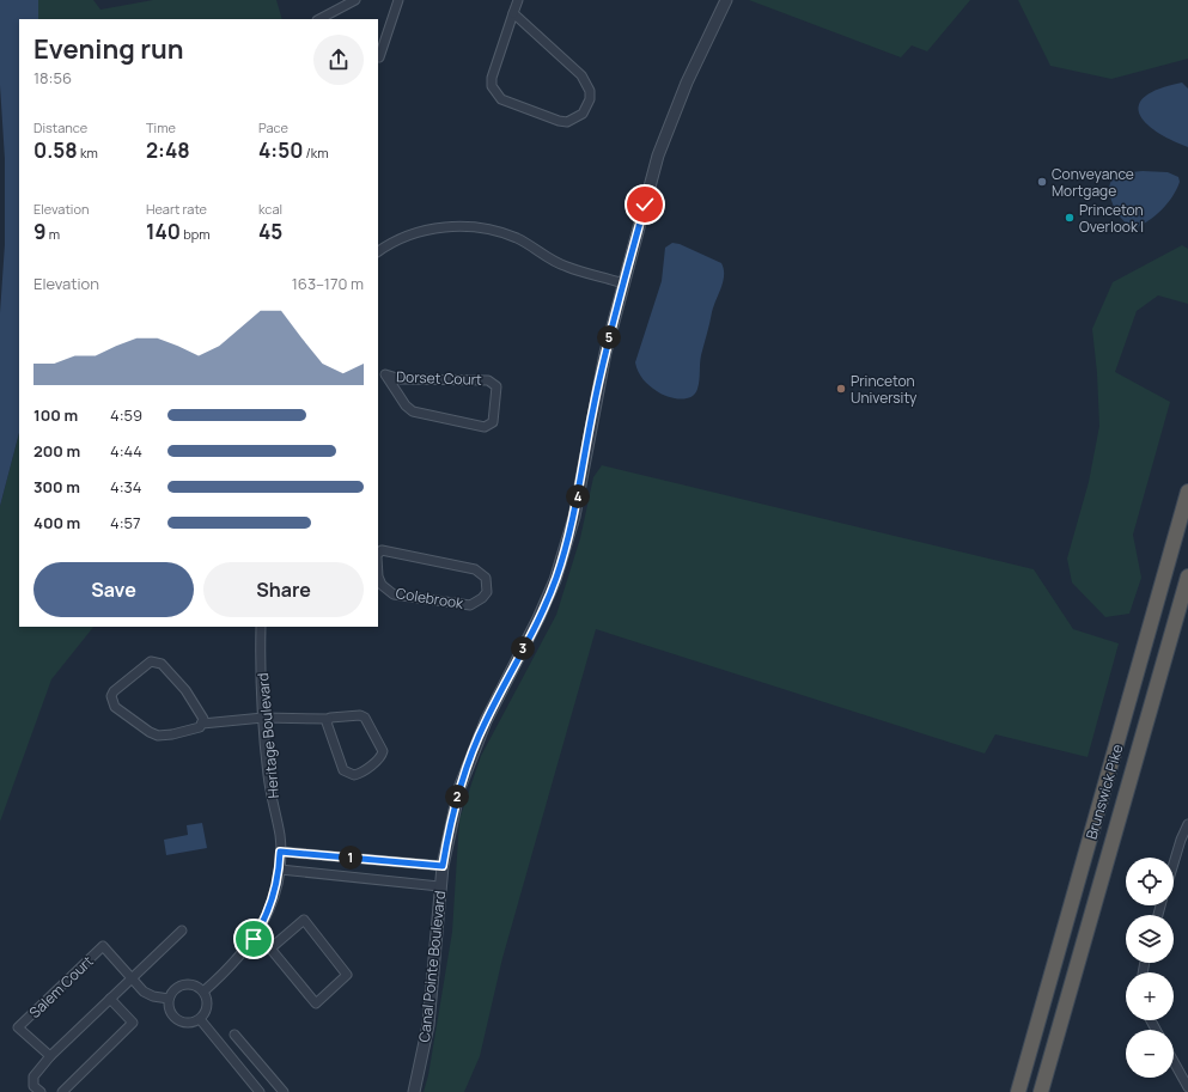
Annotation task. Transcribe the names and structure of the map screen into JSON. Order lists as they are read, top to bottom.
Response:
{
  "streets": {
    "highway": ["Brunswick Pike"],
    "street": [
      "Dorset Court",
      "Colebrook",
      "Heritage Boulevard",
      "Canal Pointe Boulevard",
      "Salem Court"
    ]
  },
  "crossings": [
    ["Heritage Boulevard", "Salem Court"]
  ],
  "places": ["Conveyance Mortgage", "Princeton Overlook I", "Princeton University"],
  "page": {
    "heading": ["Evening run", "18:56"],
    "stats": [
      ["Distance", "0.58 km"],
      ["Time", "2:48"],
      ["Pace", "4:50 /km"],
      ["Elevation", "9 m"],
      ["Heart rate", "140 bpm"],
      ["kcal", "45"]
    ],
    "chart": ["Elevation", "163–170 m"],
    "pins": [
      "5",
      "4",
      "3",
      "2",
      "1"
    ],
    "list": [
      {
        "name": "100 m",
        "note": "4:59"
      },
      {
        "name": "200 m",
        "note": "4:44"
      },
      {
        "name": "300 m",
        "note": "4:34"
      },
      {
        "name": "400 m",
        "note": "4:57"
      }
    ],
    "buttons": ["Save", "Share"],
    "map_buttons": ["+", "−"]
  }
}
